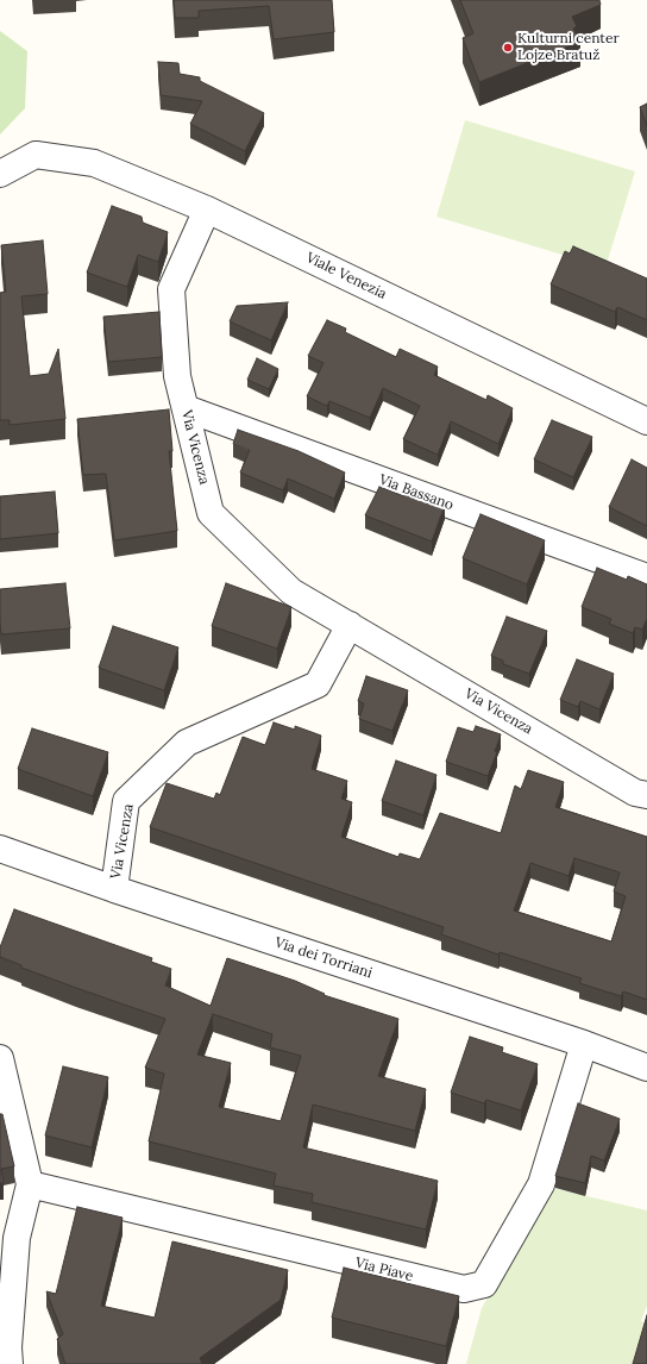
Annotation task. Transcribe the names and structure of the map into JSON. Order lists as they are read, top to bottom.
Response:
{
  "streets": {
    "street": [
      "Viale Venezia",
      "Via Vicenza",
      "Via Bassano",
      "Via dei Torriani",
      "Via Piave"
    ]
  },
  "crossings": [
    ["Viale Venezia", "Via Vicenza"],
    ["Via Vicenza", "Via Bassano"],
    ["Via Vicenza", "Via dei Torriani"],
    ["Via dei Torriani", "Via Piave"]
  ],
  "places": ["Kulturni center Lojze Bratuž"]
}
